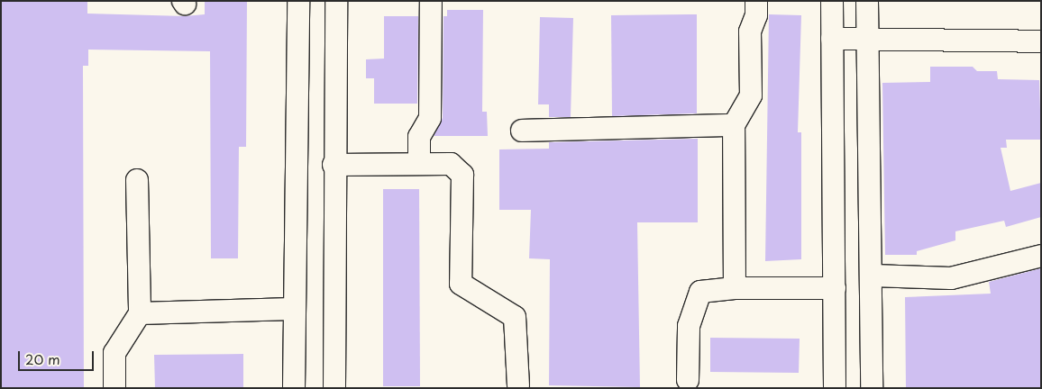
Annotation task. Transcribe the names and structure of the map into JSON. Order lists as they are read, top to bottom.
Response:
{
  "scale_bar": "20 m"
}
